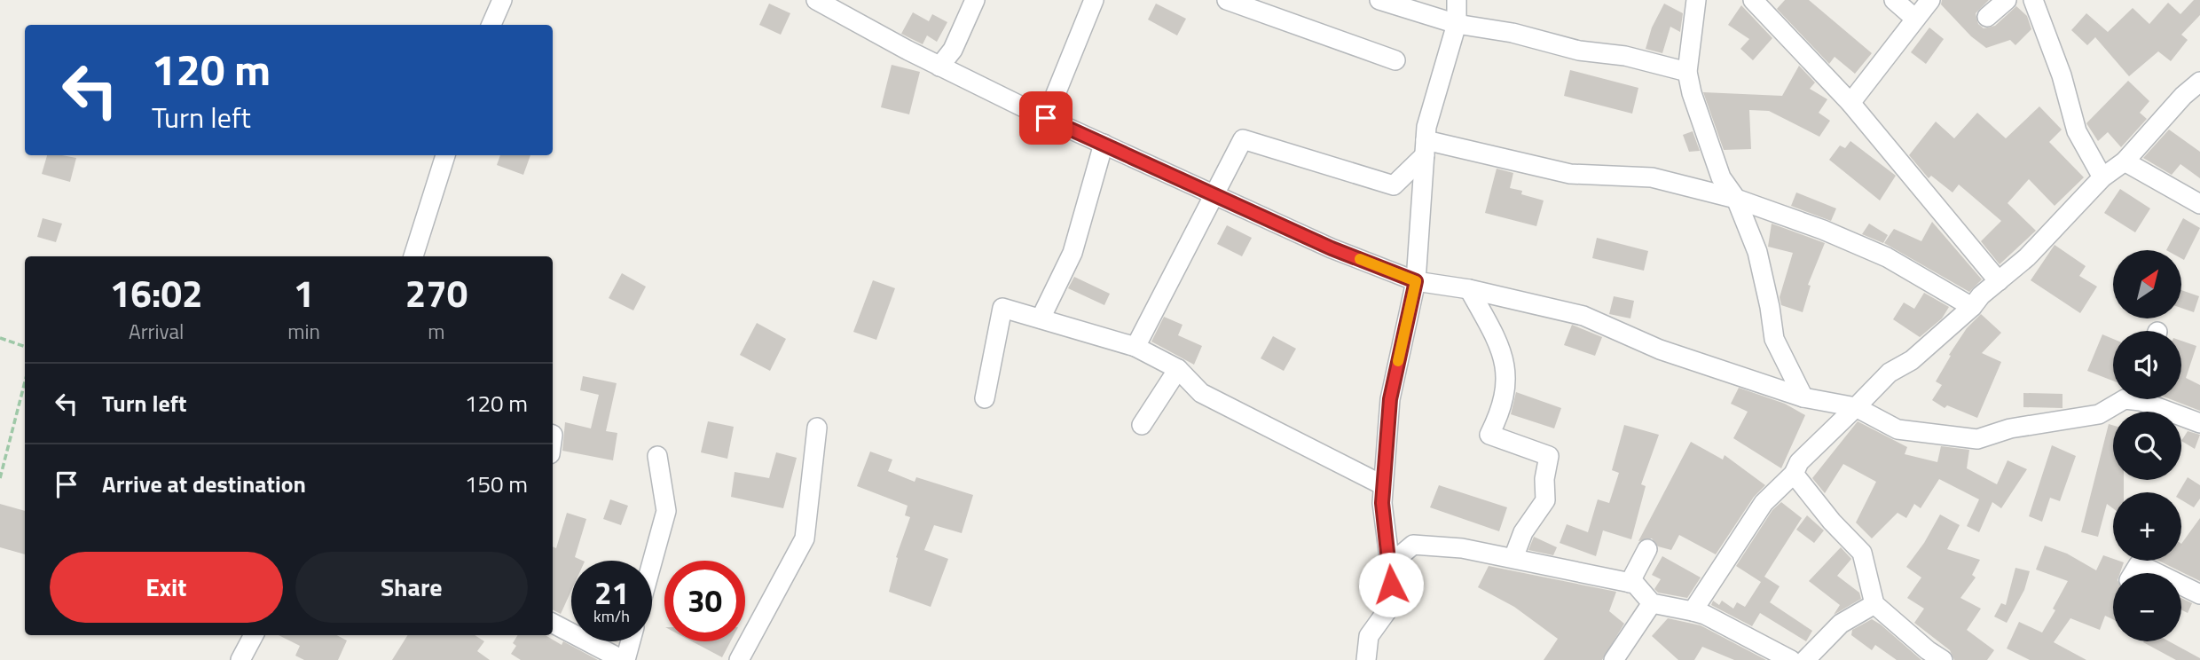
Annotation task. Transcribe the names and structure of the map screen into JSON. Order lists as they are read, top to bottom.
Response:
{
  "north": "top right",
  "page": {
    "turn": ["120 m", "Turn left"],
    "map_buttons": ["+", "−"],
    "eta": [
      "16:02",
      "Arrival",
      "1",
      "min",
      "270",
      "m"
    ],
    "list": [
      {
        "name": "Turn left",
        "value": "120 m"
      },
      {
        "name": "Arrive at destination",
        "value": "150 m"
      }
    ],
    "buttons": ["Exit", "Share"],
    "speed": "21 km/h",
    "limit": "30"
  }
}
